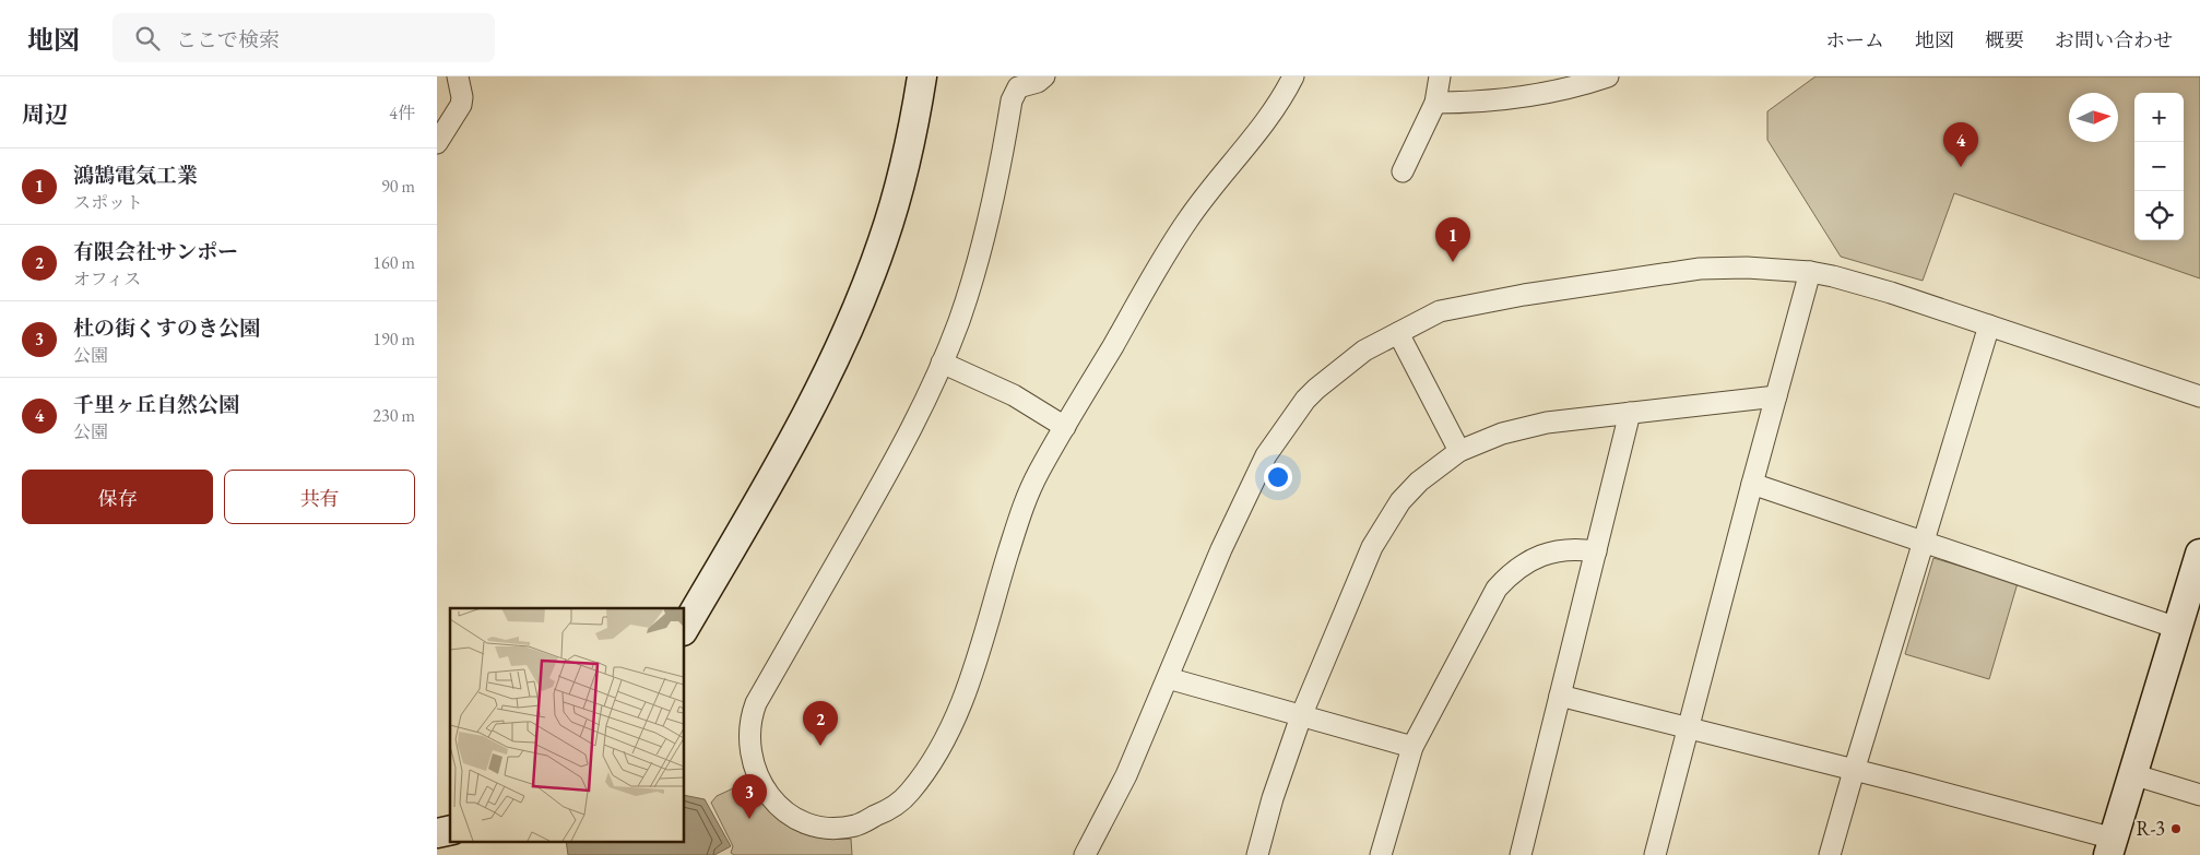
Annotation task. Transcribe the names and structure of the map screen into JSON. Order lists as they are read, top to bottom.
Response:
{
  "places": ["R-3"],
  "north": "right",
  "page": {
    "header": "地図",
    "search": "ここで検索",
    "nav": [
      "ホーム",
      "地図",
      "概要",
      "お問い合わせ"
    ],
    "heading": ["周辺", "4件"],
    "map_buttons": ["+", "−"],
    "pins": [
      "4",
      "1",
      "2",
      "3"
    ],
    "list": [
      {
        "mark": "1",
        "name": "鴻鵠電気工業",
        "note": "スポット",
        "value": "90 m"
      },
      {
        "mark": "2",
        "name": "有限会社サンポー",
        "note": "オフィス",
        "value": "160 m"
      },
      {
        "mark": "3",
        "name": "杜の街くすのき公園",
        "note": "公園",
        "value": "190 m"
      },
      {
        "mark": "4",
        "name": "千里ヶ丘自然公園",
        "note": "公園",
        "value": "230 m"
      }
    ],
    "buttons": ["保存", "共有"]
  }
}
